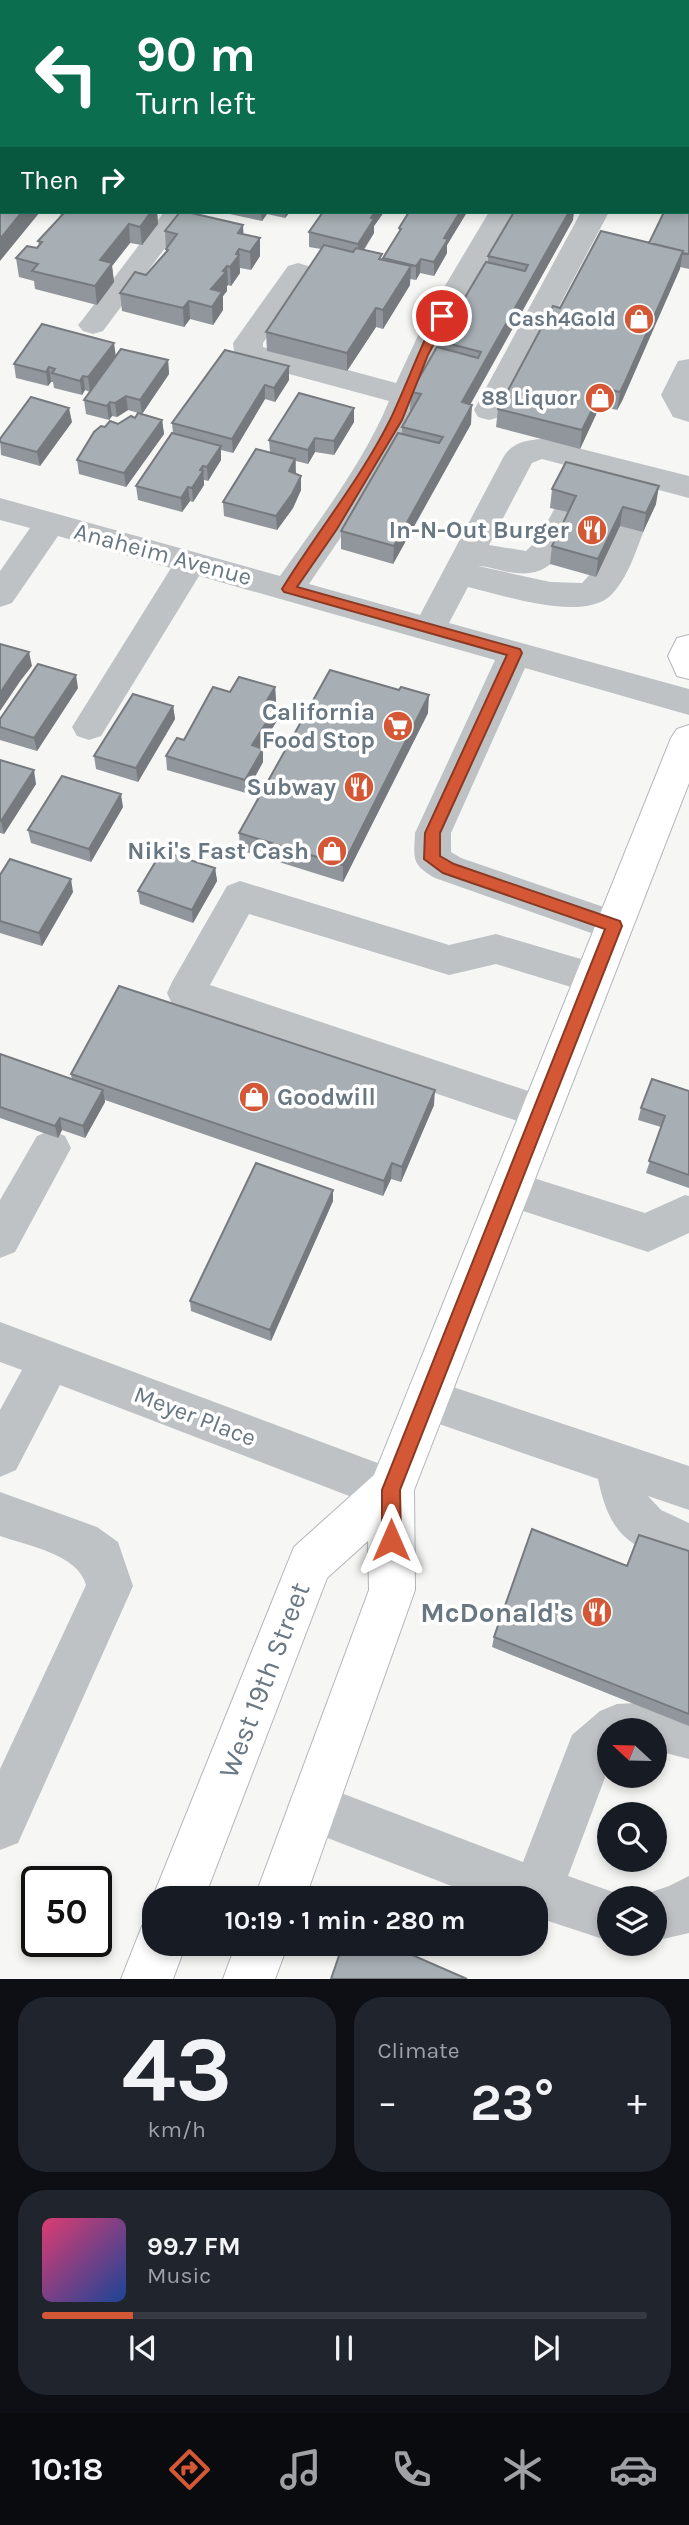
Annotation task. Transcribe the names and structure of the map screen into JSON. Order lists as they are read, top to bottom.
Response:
{
  "streets": {
    "main road": ["West 19th Street"],
    "street": ["Anaheim Avenue", "Meyer Place"]
  },
  "crossings": [
    ["Meyer Place", "West 19th Street"]
  ],
  "places": {
    "shop": [
      "Cash4Gold",
      "88 Liquor",
      "Niki's Fast Cash",
      "Goodwill"
    ],
    "restaurant": ["In-N-Out Burger", "Subway", "McDonald's"],
    "supermarket": ["California Food Stop"]
  },
  "north": "left",
  "page": {
    "turn": ["90 m", "Turn left"],
    "then": "Then",
    "limit": "50",
    "trip": "10:19 · 1 min · 280 m",
    "tile": [
      ["43", "km/h"],
      "Climate"
    ],
    "heat": ["−", "23°", "+"],
    "song": ["99.7 FM", "Music"],
    "tabs": "10:18"
  }
}
